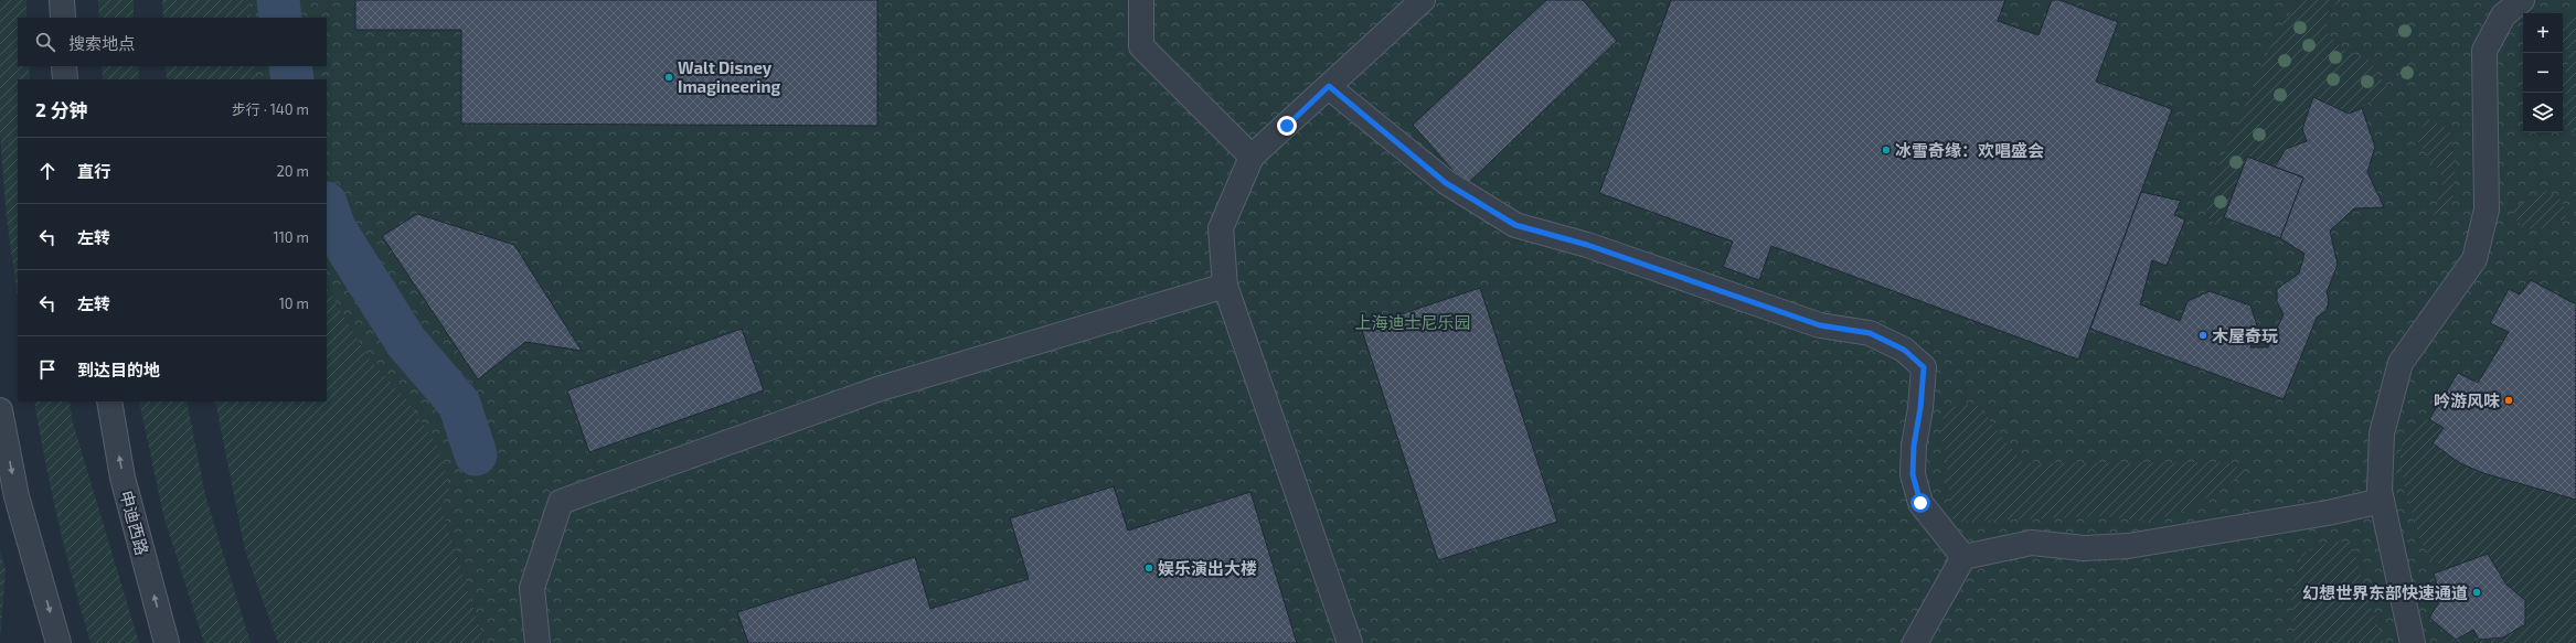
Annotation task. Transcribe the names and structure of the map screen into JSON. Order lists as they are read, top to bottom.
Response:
{
  "streets": {
    "street": ["申迪西路"]
  },
  "parks": ["上海迪士尼乐园"],
  "places": [
    "Walt Disney Imagineering",
    "冰雪奇缘：欢唱盛会",
    "木屋奇玩",
    "吟游风味",
    "娱乐演出大楼",
    "幻想世界东部快速通道"
  ],
  "page": {
    "map_buttons": ["+", "−"],
    "search": "搜索地点",
    "heading": ["2 分钟", "步行 · 140 m"],
    "list": [
      ["直行", "20 m"],
      ["左转", "110 m"],
      ["左转", "10 m"],
      "到达目的地"
    ]
  }
}
